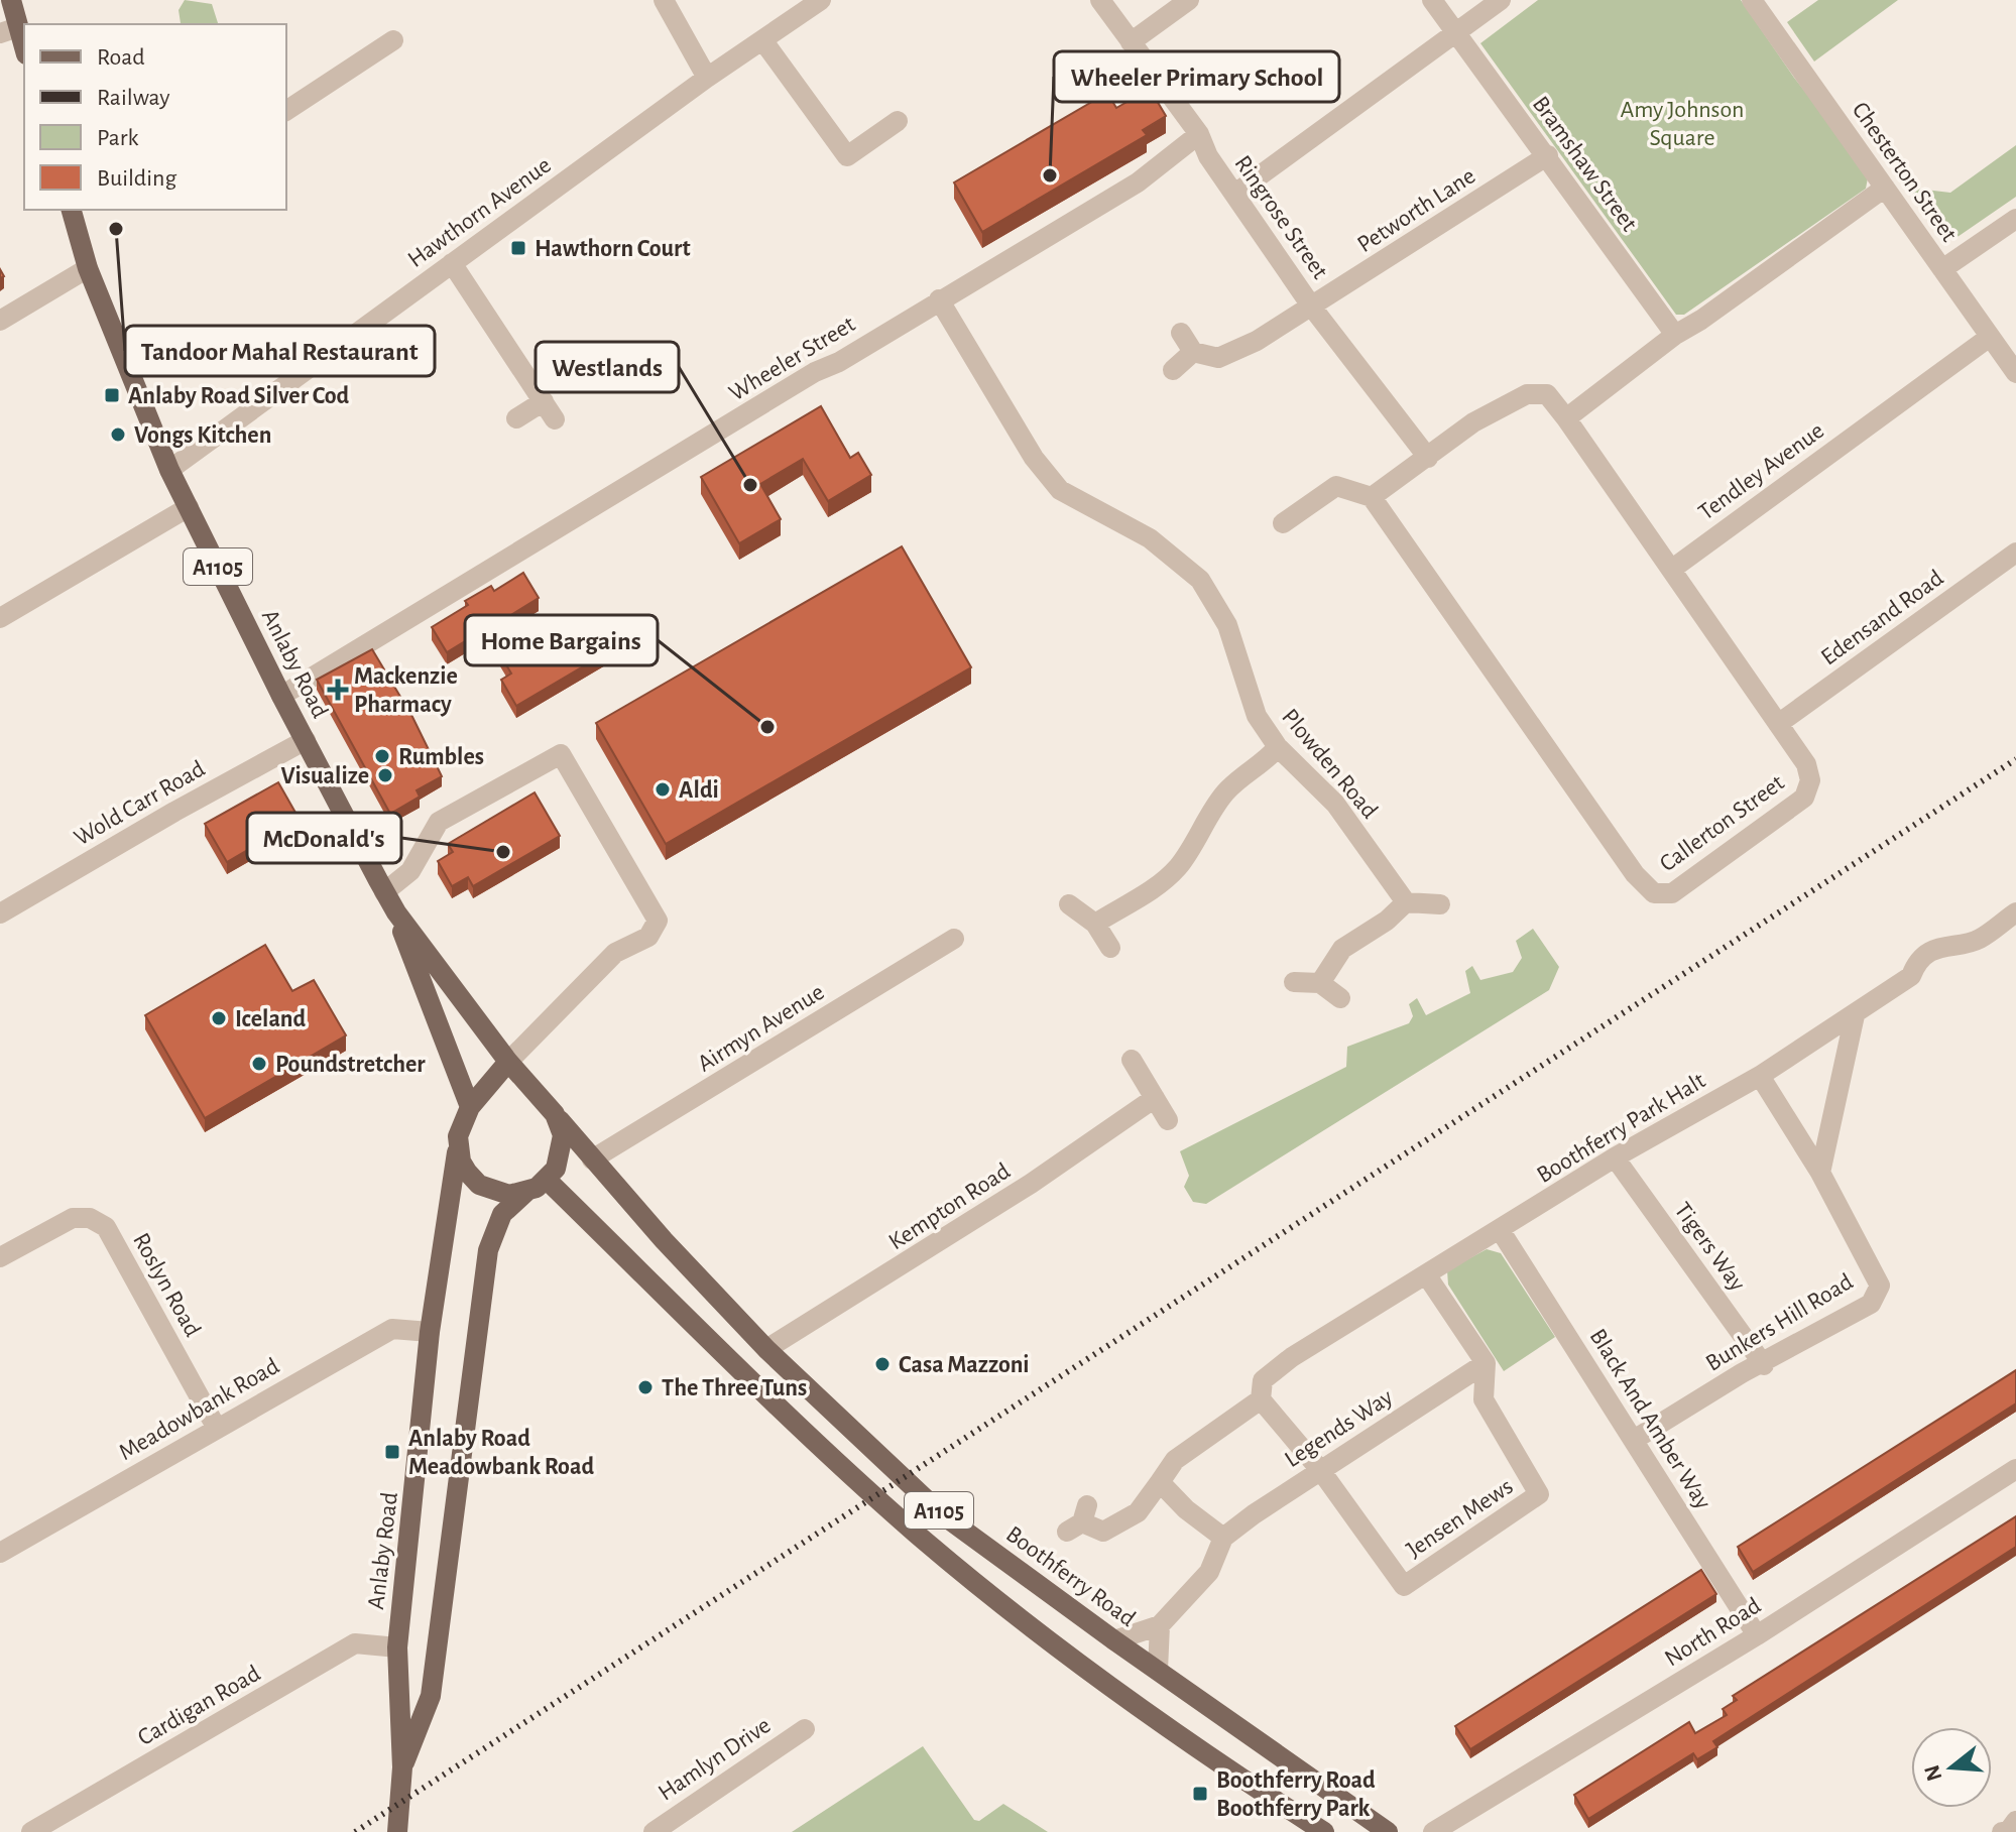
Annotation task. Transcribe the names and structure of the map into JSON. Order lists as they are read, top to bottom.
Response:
{
  "streets": {
    "main road": ["A1105", "Anlaby Road", "Boothferry Road"],
    "street": [
      "Bramshaw Street",
      "Chesterton Street",
      "Petworth Lane",
      "Hawthorn Avenue",
      "Ringrose Street",
      "Wheeler Street",
      "Tendley Avenue",
      "Edensand Road",
      "Plowden Road",
      "Wold Carr Road",
      "Callerton Street",
      "Airmyn Avenue",
      "Boothferry Park Halt",
      "Kempton Road",
      "Tigers Way",
      "Roslyn Road",
      "Bunkers Hill Road",
      "Meadowbank Road",
      "Black And Amber Way",
      "Legends Way",
      "Jensen Mews",
      "North Road",
      "Cardigan Road",
      "Hamlyn Drive"
    ]
  },
  "crossings": [
    ["Bramshaw Street", "Petworth Lane"],
    ["Chesterton Street", "Tendley Avenue"],
    ["Petworth Lane", "Ringrose Street"],
    ["Hawthorn Avenue", "Anlaby Road"],
    ["Ringrose Street", "Wheeler Street"],
    ["Ringrose Street", "Callerton Street"],
    ["Wheeler Street", "Anlaby Road"],
    ["Wheeler Street", "Plowden Road"],
    ["Tendley Avenue", "Callerton Street"],
    ["A1105", "Anlaby Road"],
    ["A1105", "Boothferry Road"],
    ["Edensand Road", "Callerton Street"],
    ["Anlaby Road", "Wold Carr Road"],
    ["Anlaby Road", "Meadowbank Road"],
    ["Anlaby Road", "Boothferry Road"],
    ["Anlaby Road", "Cardigan Road"],
    ["Airmyn Avenue", "Boothferry Road"],
    ["Boothferry Park Halt", "Tigers Way"],
    ["Boothferry Park Halt", "Bunkers Hill Road"],
    ["Boothferry Park Halt", "Black And Amber Way"],
    ["Kempton Road", "Boothferry Road"],
    ["Tigers Way", "Bunkers Hill Road"],
    ["Roslyn Road", "Meadowbank Road"],
    ["Bunkers Hill Road", "Black And Amber Way"],
    ["Black And Amber Way", "North Road"],
    ["Legends Way", "Jensen Mews"]
  ],
  "parks": ["Amy Johnson Square"],
  "places": {
    "other": [
      "Wheeler Primary School",
      "Tandoor Mahal Restaurant",
      "Vongs Kitchen",
      "Westlands",
      "Home Bargains",
      "Rumbles",
      "Visualize",
      "Aldi",
      "McDonald's",
      "Iceland",
      "Poundstretcher",
      "Casa Mazzoni",
      "The Three Tuns"
    ],
    "transit": [
      "Hawthorn Court",
      "Anlaby Road Silver Cod",
      "Anlaby Road Meadowbank Road",
      "Boothferry Road Boothferry Park"
    ],
    "health": ["Mackenzie Pharmacy"]
  },
  "legend": [
    "Road",
    "Railway",
    "Park",
    "Building"
  ],
  "north": "left"
}
